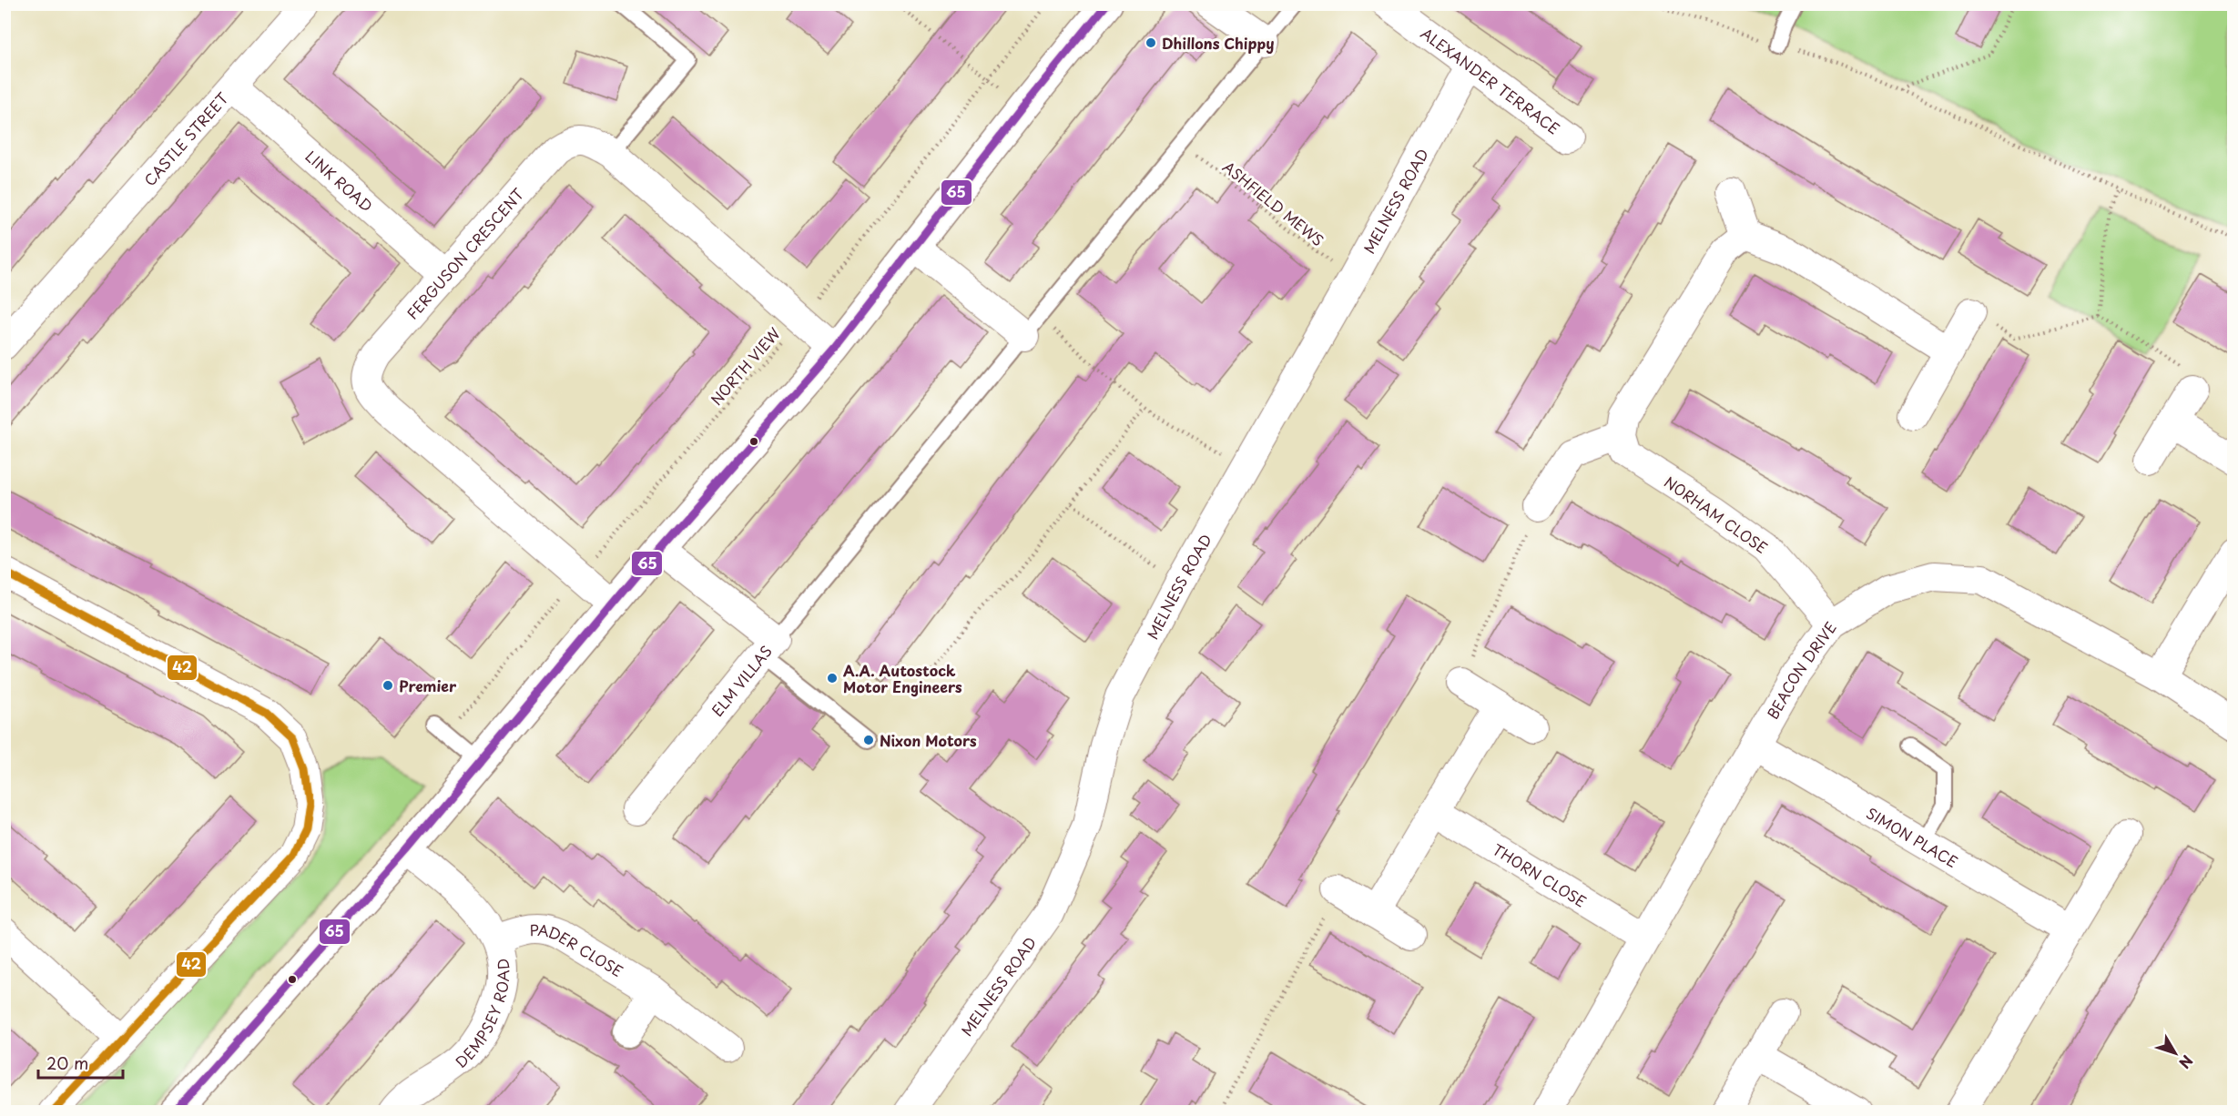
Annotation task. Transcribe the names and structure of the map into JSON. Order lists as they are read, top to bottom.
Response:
{
  "streets": {
    "street": [
      "ALEXANDER TERRACE",
      "CASTLE STREET",
      "LINK ROAD",
      "MELNESS ROAD",
      "FERGUSON CRESCENT",
      "NORHAM CLOSE",
      "BEACON DRIVE",
      "ELM VILLAS",
      "SIMON PLACE",
      "THORN CLOSE",
      "PADER CLOSE",
      "DEMPSEY ROAD"
    ],
    "path": ["ASHFIELD MEWS", "NORTH VIEW"]
  },
  "crossings": [
    ["ALEXANDER TERRACE", "MELNESS ROAD"],
    ["CASTLE STREET", "LINK ROAD"],
    ["LINK ROAD", "FERGUSON CRESCENT"],
    ["MELNESS ROAD", "ASHFIELD MEWS"],
    ["FERGUSON CRESCENT", "NORTH VIEW"],
    ["NORHAM CLOSE", "BEACON DRIVE"],
    ["BEACON DRIVE", "SIMON PLACE"],
    ["BEACON DRIVE", "THORN CLOSE"],
    ["PADER CLOSE", "DEMPSEY ROAD"]
  ],
  "places": [
    "Dhillons Chippy",
    "A.A. Autostock Motor Engineers",
    "Premier",
    "Nixon Motors"
  ],
  "lines": ["transit line 65", "transit line 42"],
  "scale_bar": "20 m",
  "north": "bottom right"
}
